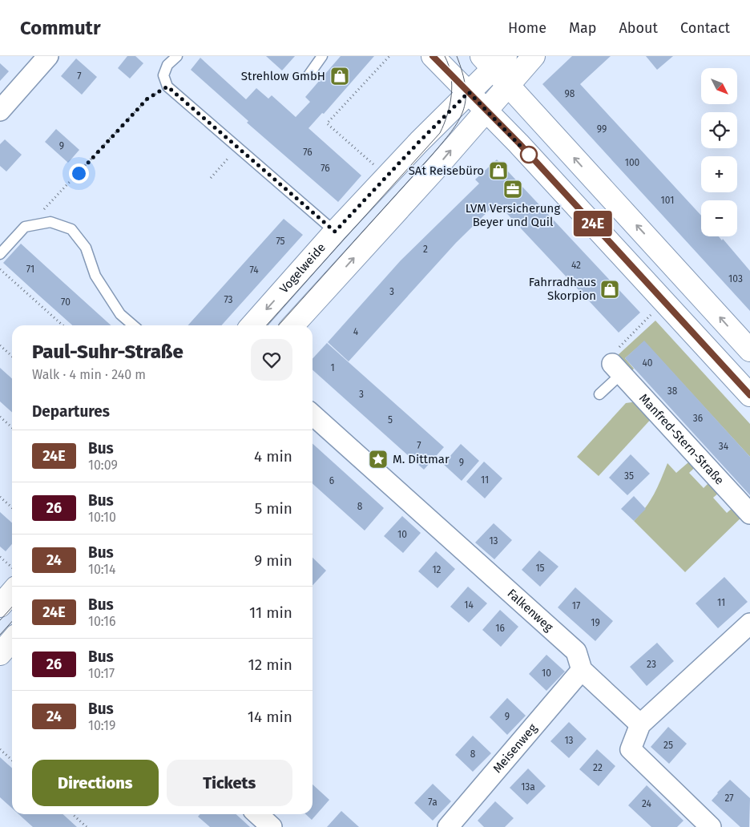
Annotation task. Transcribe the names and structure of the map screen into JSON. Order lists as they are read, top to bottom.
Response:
{
  "streets": {
    "street": [
      "Vogelweide",
      "Manfred-Stern-Straße",
      "Falkenweg",
      "Meisenweg"
    ]
  },
  "crossings": [
    ["Falkenweg", "Meisenweg"]
  ],
  "places": {
    "shop": ["Strehlow GmbH", "SAt Reisebüro", "Fahrradhaus Skorpion"],
    "office": ["LVM Versicherung Beyer und Quil"],
    "place": ["M. Dittmar"]
  },
  "lines": ["bus line 24E"],
  "house_numbers": [
    "7",
    "98",
    "99",
    "9",
    "76",
    "100",
    "76",
    "101",
    "75",
    "2",
    "42",
    "71",
    "74",
    "103",
    "3",
    "73",
    "70",
    "4",
    "40",
    "1",
    "38",
    "3",
    "36",
    "5",
    "7",
    "34",
    "9",
    "35",
    "11",
    "6",
    "8",
    "10",
    "13",
    "15",
    "12",
    "11",
    "14",
    "17",
    "19",
    "16",
    "23",
    "10",
    "9",
    "13",
    "25",
    "8",
    "22",
    "13a",
    "27",
    "7a",
    "24"
  ],
  "north": "bottom right",
  "page": {
    "header": "Commutr",
    "nav": [
      "Home",
      "Map",
      "About",
      "Contact"
    ],
    "on_map": "24E",
    "map_buttons": ["+", "−"],
    "heading": [
      ["Paul-Suhr-Straße", "Walk · 4 min · 240 m"],
      "Departures"
    ],
    "list": [
      {
        "mark": "24E",
        "name": "Bus",
        "note": "10:09",
        "value": "4 min"
      },
      {
        "mark": "26",
        "name": "Bus",
        "note": "10:10",
        "value": "5 min"
      },
      {
        "mark": "24",
        "name": "Bus",
        "note": "10:14",
        "value": "9 min"
      },
      {
        "mark": "24E",
        "name": "Bus",
        "note": "10:16",
        "value": "11 min"
      },
      {
        "mark": "26",
        "name": "Bus",
        "note": "10:17",
        "value": "12 min"
      },
      {
        "mark": "24",
        "name": "Bus",
        "note": "10:19",
        "value": "14 min"
      }
    ],
    "buttons": ["Directions", "Tickets"]
  }
}
